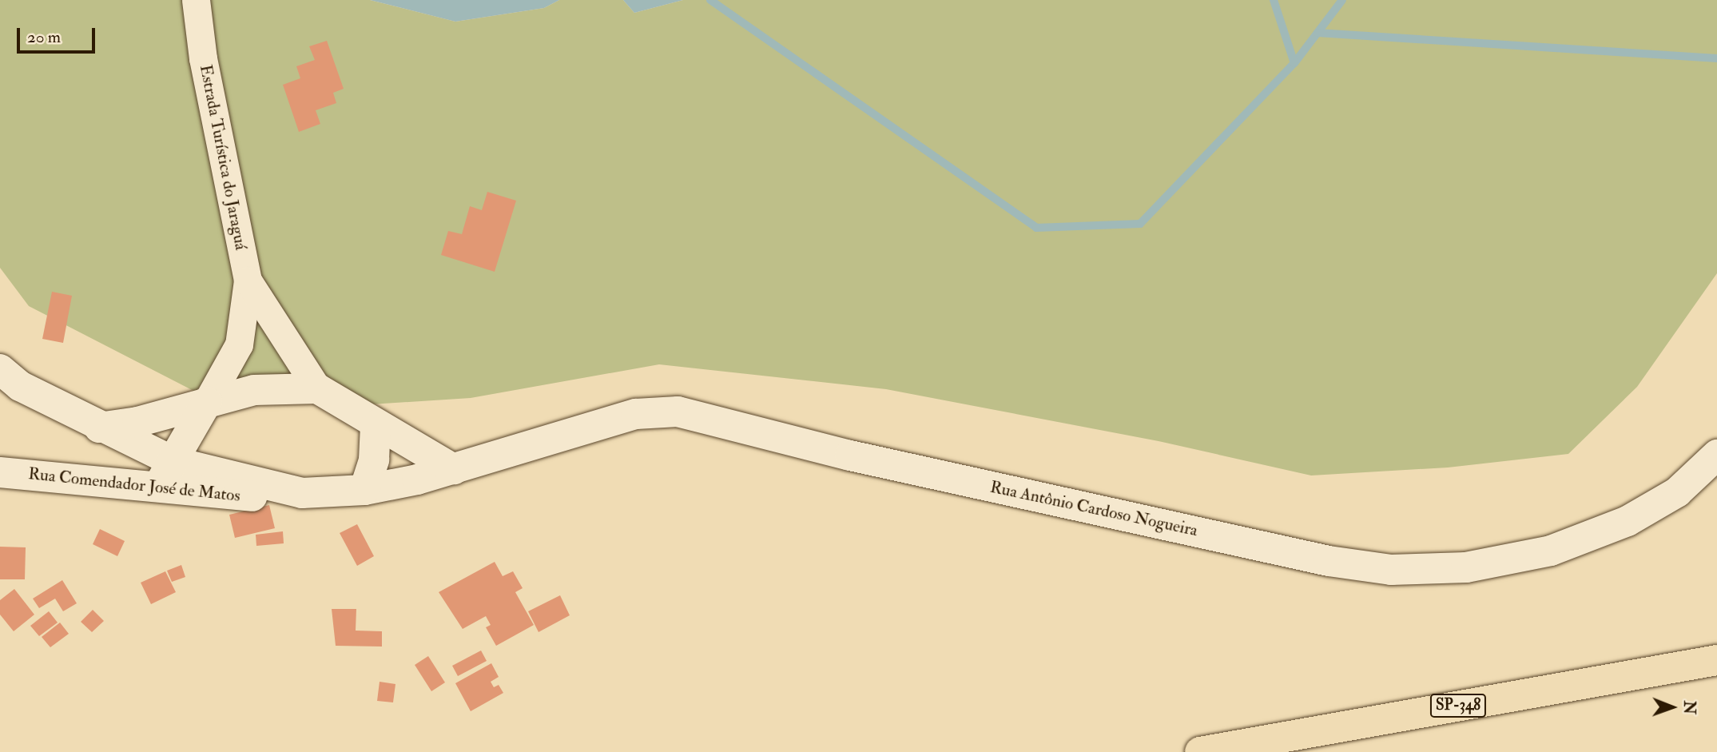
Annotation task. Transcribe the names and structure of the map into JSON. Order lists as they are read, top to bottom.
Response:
{
  "streets": {
    "highway": ["SP-348"],
    "main road": ["Estrada Turística do Jaraguá", "Rua Comendador José de Matos", "Rua Antônio Cardoso Nogueira"]
  },
  "scale_bar": "20 m",
  "north": "right"
}
